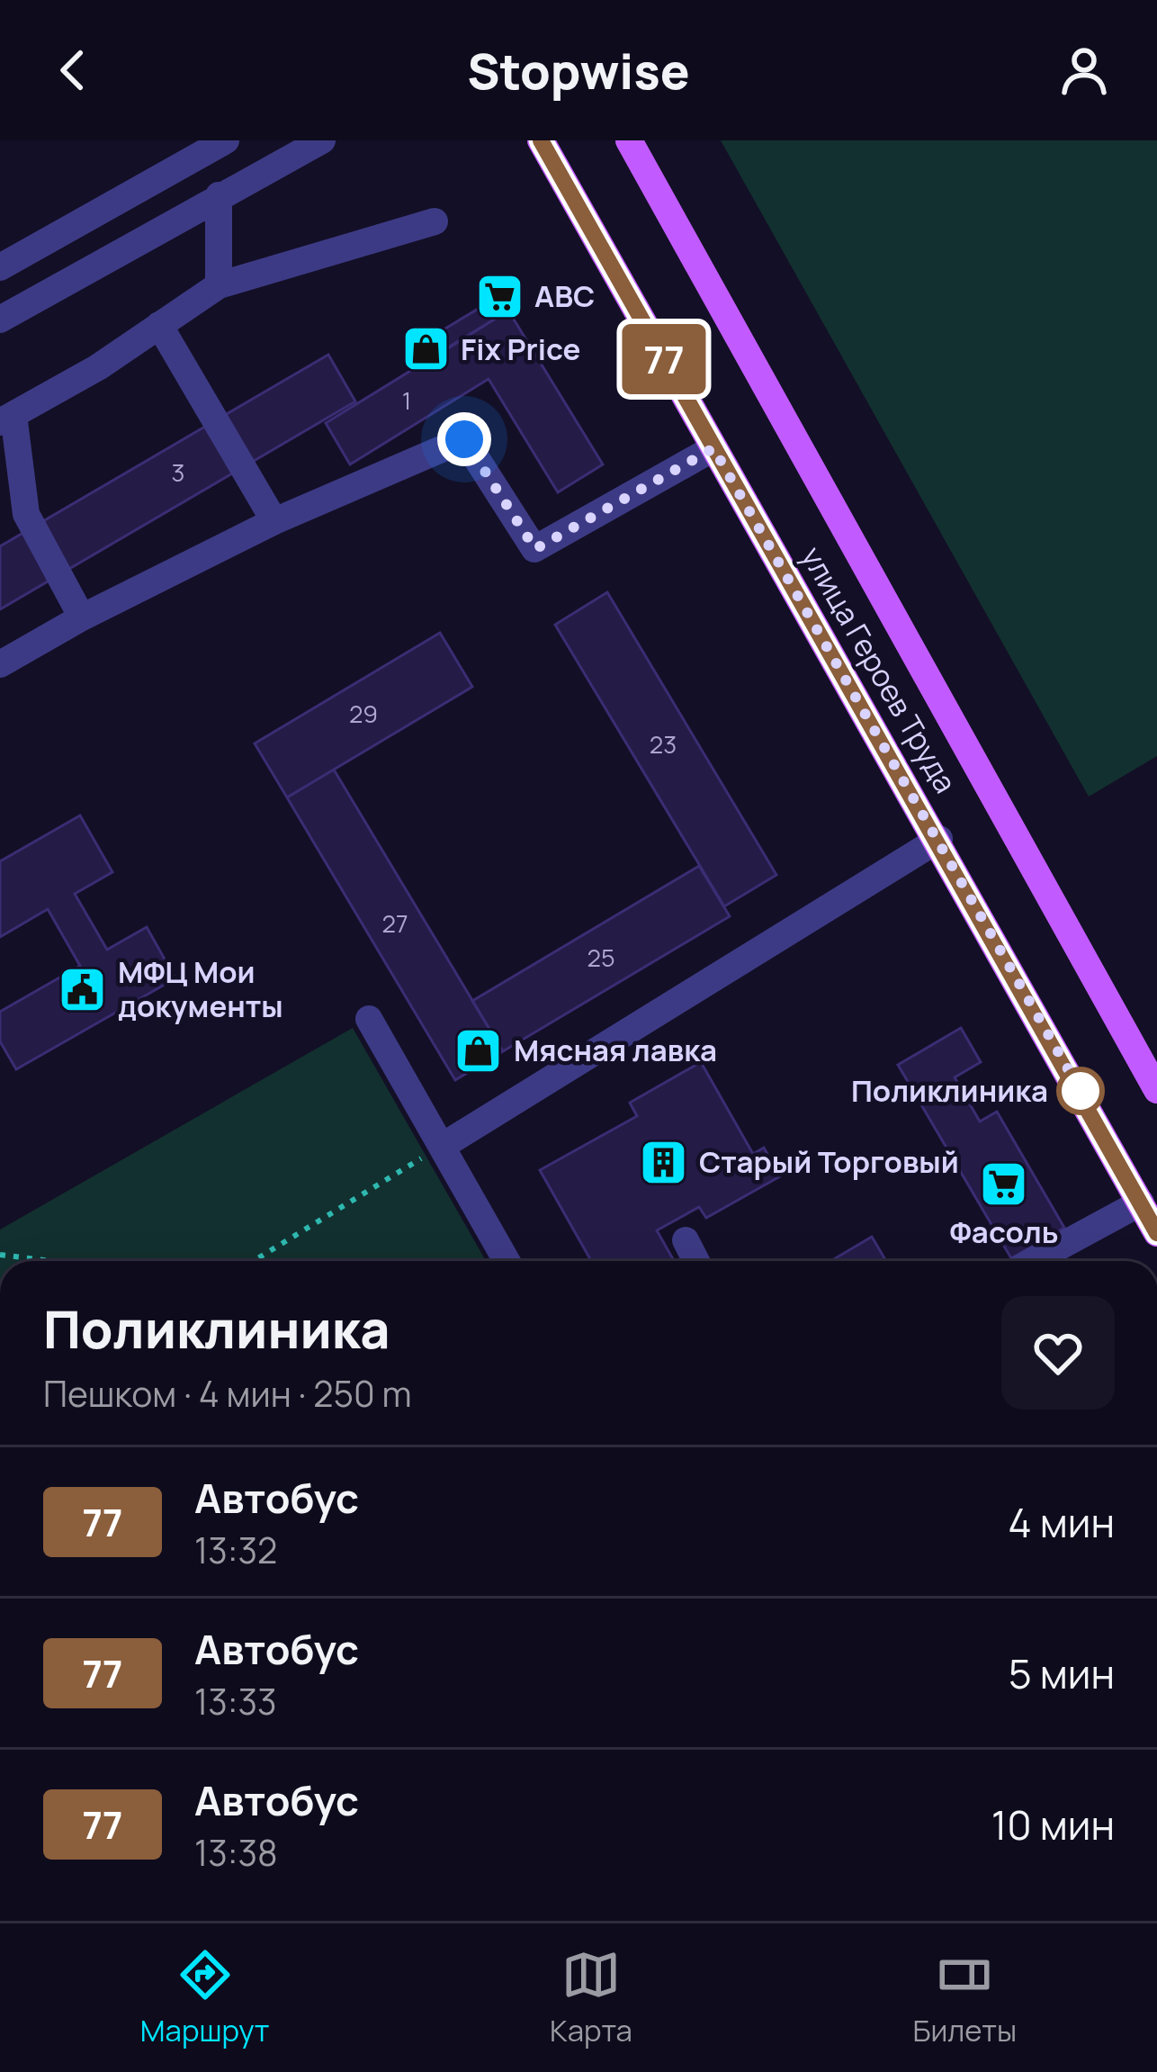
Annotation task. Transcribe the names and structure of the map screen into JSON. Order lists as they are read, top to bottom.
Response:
{
  "streets": {
    "main road": ["улица Героев Труда"]
  },
  "places": {
    "supermarket": ["АВС", "Фасоль"],
    "shop": ["Fix Price", "Мясная лавка"],
    "public building": ["МФЦ Мои документы"],
    "other": ["Поликлиника"],
    "building": ["Старый Торговый"]
  },
  "lines": ["bus line 77"],
  "house_numbers": [
    "1",
    "3",
    "29",
    "23",
    "27",
    "25"
  ],
  "page": {
    "header": "Stopwise",
    "on_map": "77",
    "heading": ["Поликлиника", "Пешком · 4 мин · 250 m"],
    "list": [
      {
        "mark": "77",
        "name": "Автобус",
        "note": "13:32",
        "value": "4 мин"
      },
      {
        "mark": "77",
        "name": "Автобус",
        "note": "13:33",
        "value": "5 мин"
      },
      {
        "mark": "77",
        "name": "Автобус",
        "note": "13:38",
        "value": "10 мин"
      }
    ],
    "tabs": ["Маршрут", "Карта", "Билеты"]
  }
}
